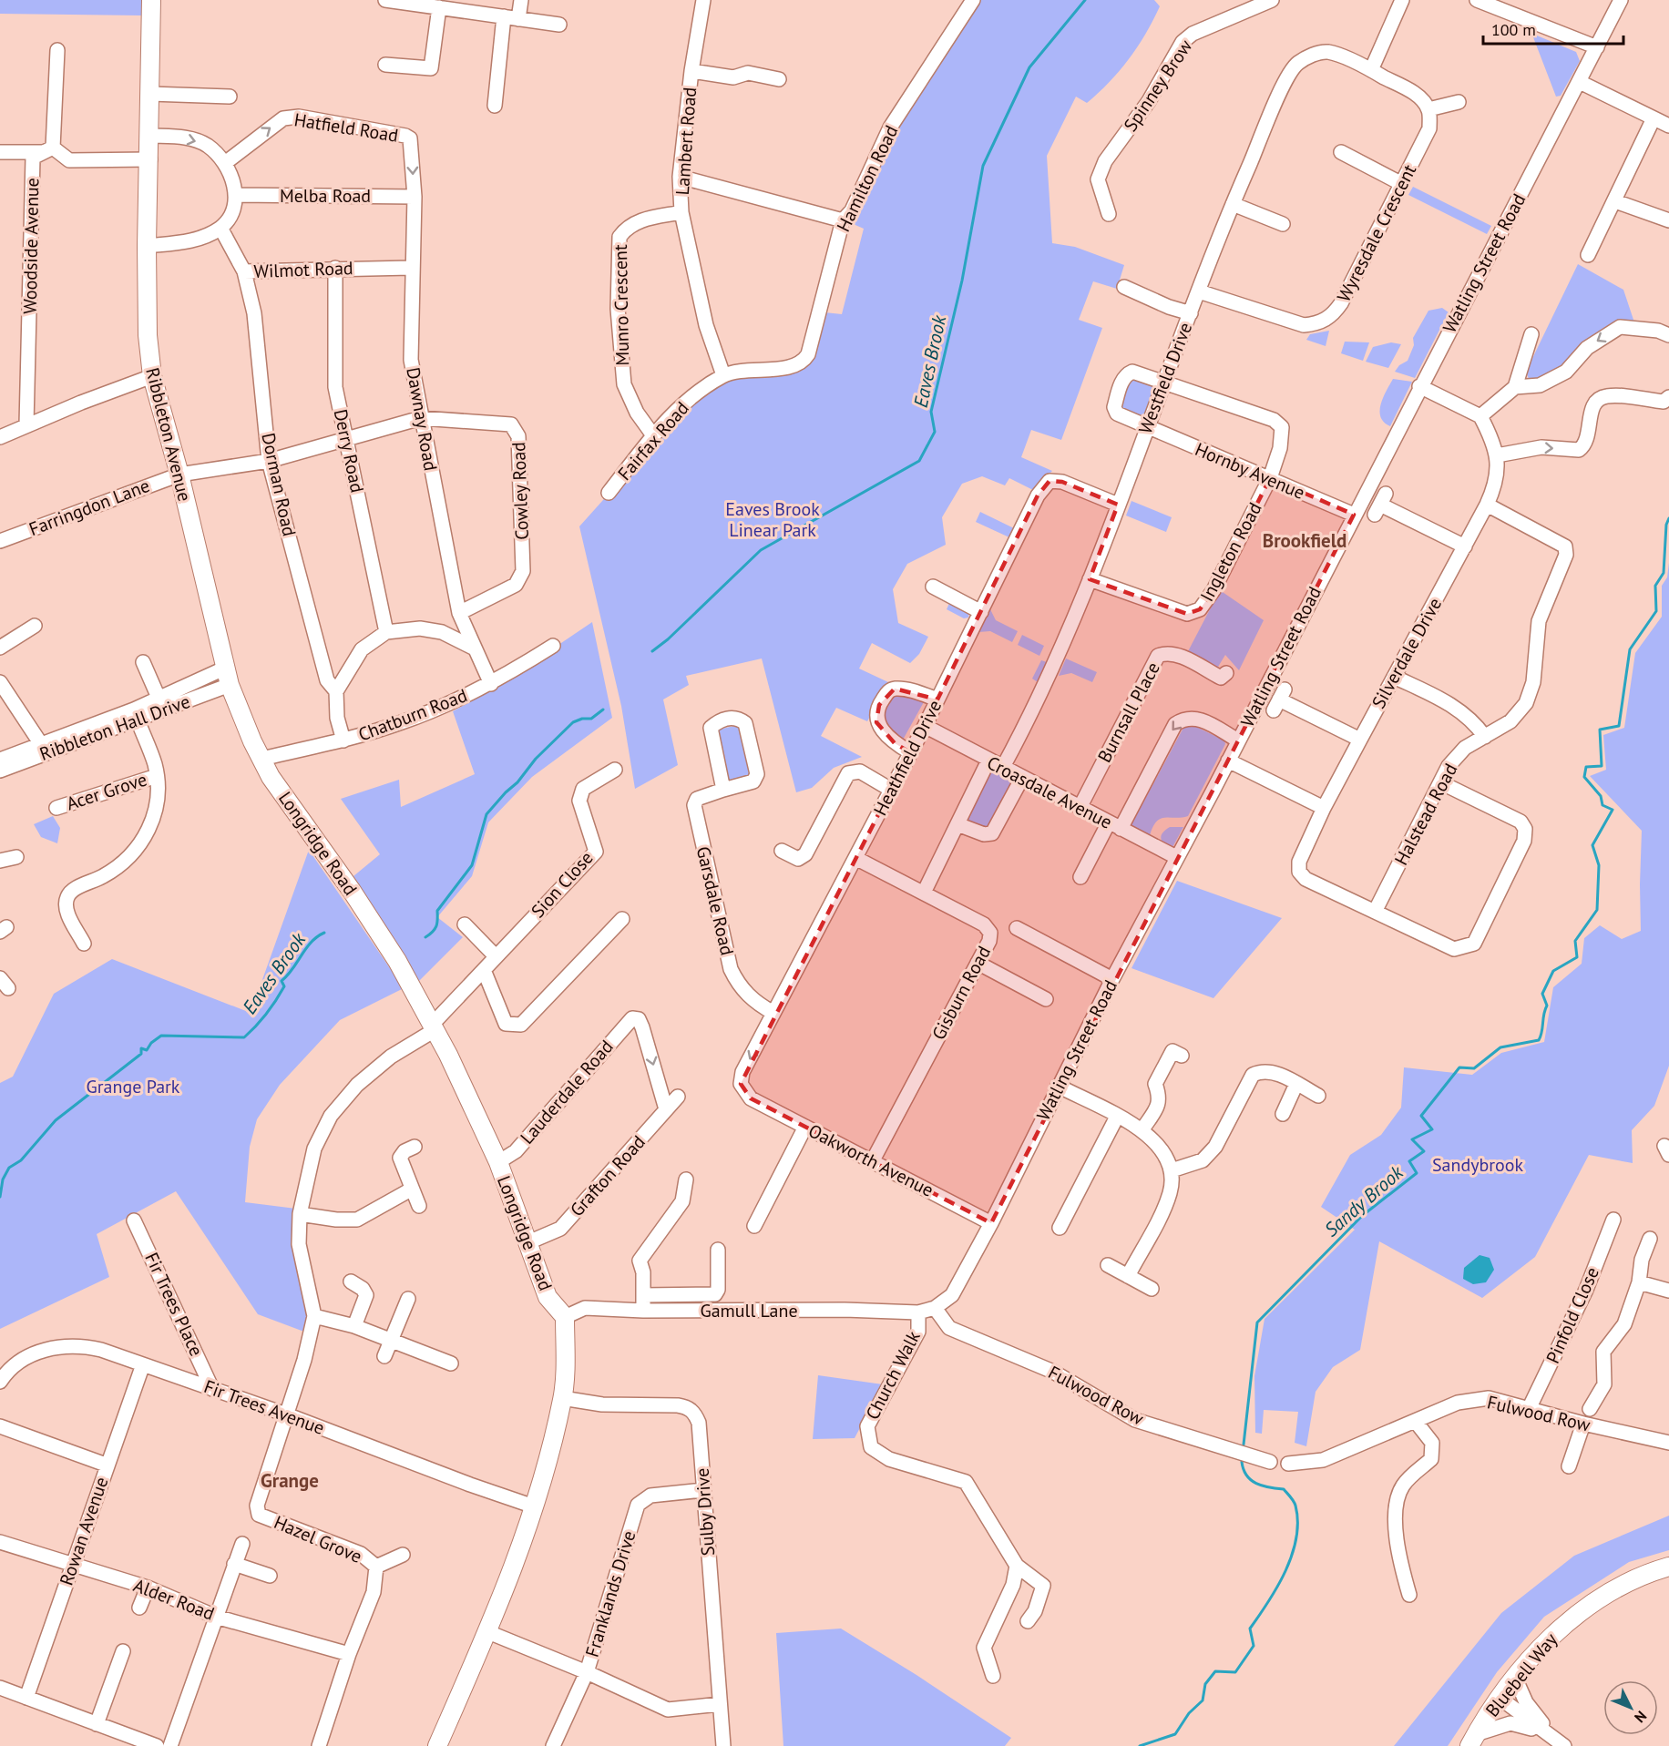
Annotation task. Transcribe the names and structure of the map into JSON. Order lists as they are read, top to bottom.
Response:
{
  "streets": {
    "main road": ["Ribbleton Avenue", "Longridge Road", "Bluebell Way"],
    "street": [
      "Spinney Brow",
      "Hatfield Road",
      "Lambert Road",
      "Hamilton Road",
      "Melba Road",
      "Wyresdale Crescent",
      "Woodside Avenue",
      "Watling Street Road",
      "Wilmot Road",
      "Munro Crescent",
      "Westfield Drive",
      "Dawnay Road",
      "Fairfax Road",
      "Derry Road",
      "Hornby Avenue",
      "Dorman Road",
      "Cowley Road",
      "Farringdon Lane",
      "Ingleton Road",
      "Silverdale Drive",
      "Burnsall Place",
      "Chatburn Road",
      "Ribbleton Hall Drive",
      "Heathfield Drive",
      "Acer Grove",
      "Croasdale Avenue",
      "Halstead Road",
      "Sion Close",
      "Garsdale Road",
      "Gisburn Road",
      "Lauderdale Road",
      "Oakworth Avenue",
      "Grafton Road",
      "Fir Trees Place",
      "Gamull Lane",
      "Pinfold Close",
      "Church Walk",
      "Fulwood Row",
      "Fir Trees Avenue",
      "Sulby Drive",
      "Rowan Avenue",
      "Hazel Grove",
      "Franklands Drive",
      "Alder Road"
    ]
  },
  "crossings": [
    ["Hatfield Road", "Dawnay Road"],
    ["Lambert Road", "Munro Crescent"],
    ["Lambert Road", "Fairfax Road"],
    ["Hamilton Road", "Fairfax Road"],
    ["Melba Road", "Dawnay Road"],
    ["Wyresdale Crescent", "Westfield Drive"],
    ["Watling Street Road", "Hornby Avenue"],
    ["Watling Street Road", "Croasdale Avenue"],
    ["Watling Street Road", "Oakworth Avenue"],
    ["Watling Street Road", "Gamull Lane"],
    ["Watling Street Road", "Fulwood Row"],
    ["Wilmot Road", "Dawnay Road"],
    ["Wilmot Road", "Derry Road"],
    ["Wilmot Road", "Dorman Road"],
    ["Munro Crescent", "Fairfax Road"],
    ["Westfield Drive", "Hornby Avenue"],
    ["Westfield Drive", "Ingleton Road"],
    ["Westfield Drive", "Heathfield Drive"],
    ["Westfield Drive", "Croasdale Avenue"],
    ["Dawnay Road", "Cowley Road"],
    ["Dawnay Road", "Farringdon Lane"],
    ["Dawnay Road", "Chatburn Road"],
    ["Ribbleton Avenue", "Farringdon Lane"],
    ["Ribbleton Avenue", "Chatburn Road"],
    ["Ribbleton Avenue", "Ribbleton Hall Drive"],
    ["Ribbleton Avenue", "Longridge Road"],
    ["Derry Road", "Farringdon Lane"],
    ["Hornby Avenue", "Ingleton Road"],
    ["Dorman Road", "Farringdon Lane"],
    ["Cowley Road", "Farringdon Lane"],
    ["Silverdale Drive", "Halstead Road"],
    ["Burnsall Place", "Croasdale Avenue"],
    ["Chatburn Road", "Longridge Road"],
    ["Heathfield Drive", "Croasdale Avenue"],
    ["Heathfield Drive", "Garsdale Road"],
    ["Heathfield Drive", "Gisburn Road"],
    ["Heathfield Drive", "Oakworth Avenue"],
    ["Longridge Road", "Sion Close"],
    ["Longridge Road", "Lauderdale Road"],
    ["Longridge Road", "Grafton Road"],
    ["Longridge Road", "Gamull Lane"],
    ["Gisburn Road", "Oakworth Avenue"],
    ["Lauderdale Road", "Grafton Road"],
    ["Fir Trees Place", "Fir Trees Avenue"],
    ["Gamull Lane", "Church Walk"],
    ["Gamull Lane", "Fulwood Row"],
    ["Pinfold Close", "Fulwood Row"],
    ["Fir Trees Avenue", "Rowan Avenue"],
    ["Fir Trees Avenue", "Hazel Grove"],
    ["Sulby Drive", "Franklands Drive"],
    ["Rowan Avenue", "Alder Road"],
    ["Hazel Grove", "Alder Road"]
  ],
  "one_way": ["Hatfield Road"],
  "districts": ["Brookfield", "Grange"],
  "water": ["Eaves Brook", "Sandy Brook"],
  "parks": ["Eaves Brook Linear Park", "Grange Park", "Sandybrook"],
  "scale_bar": "100 m",
  "north": "bottom right"
}
